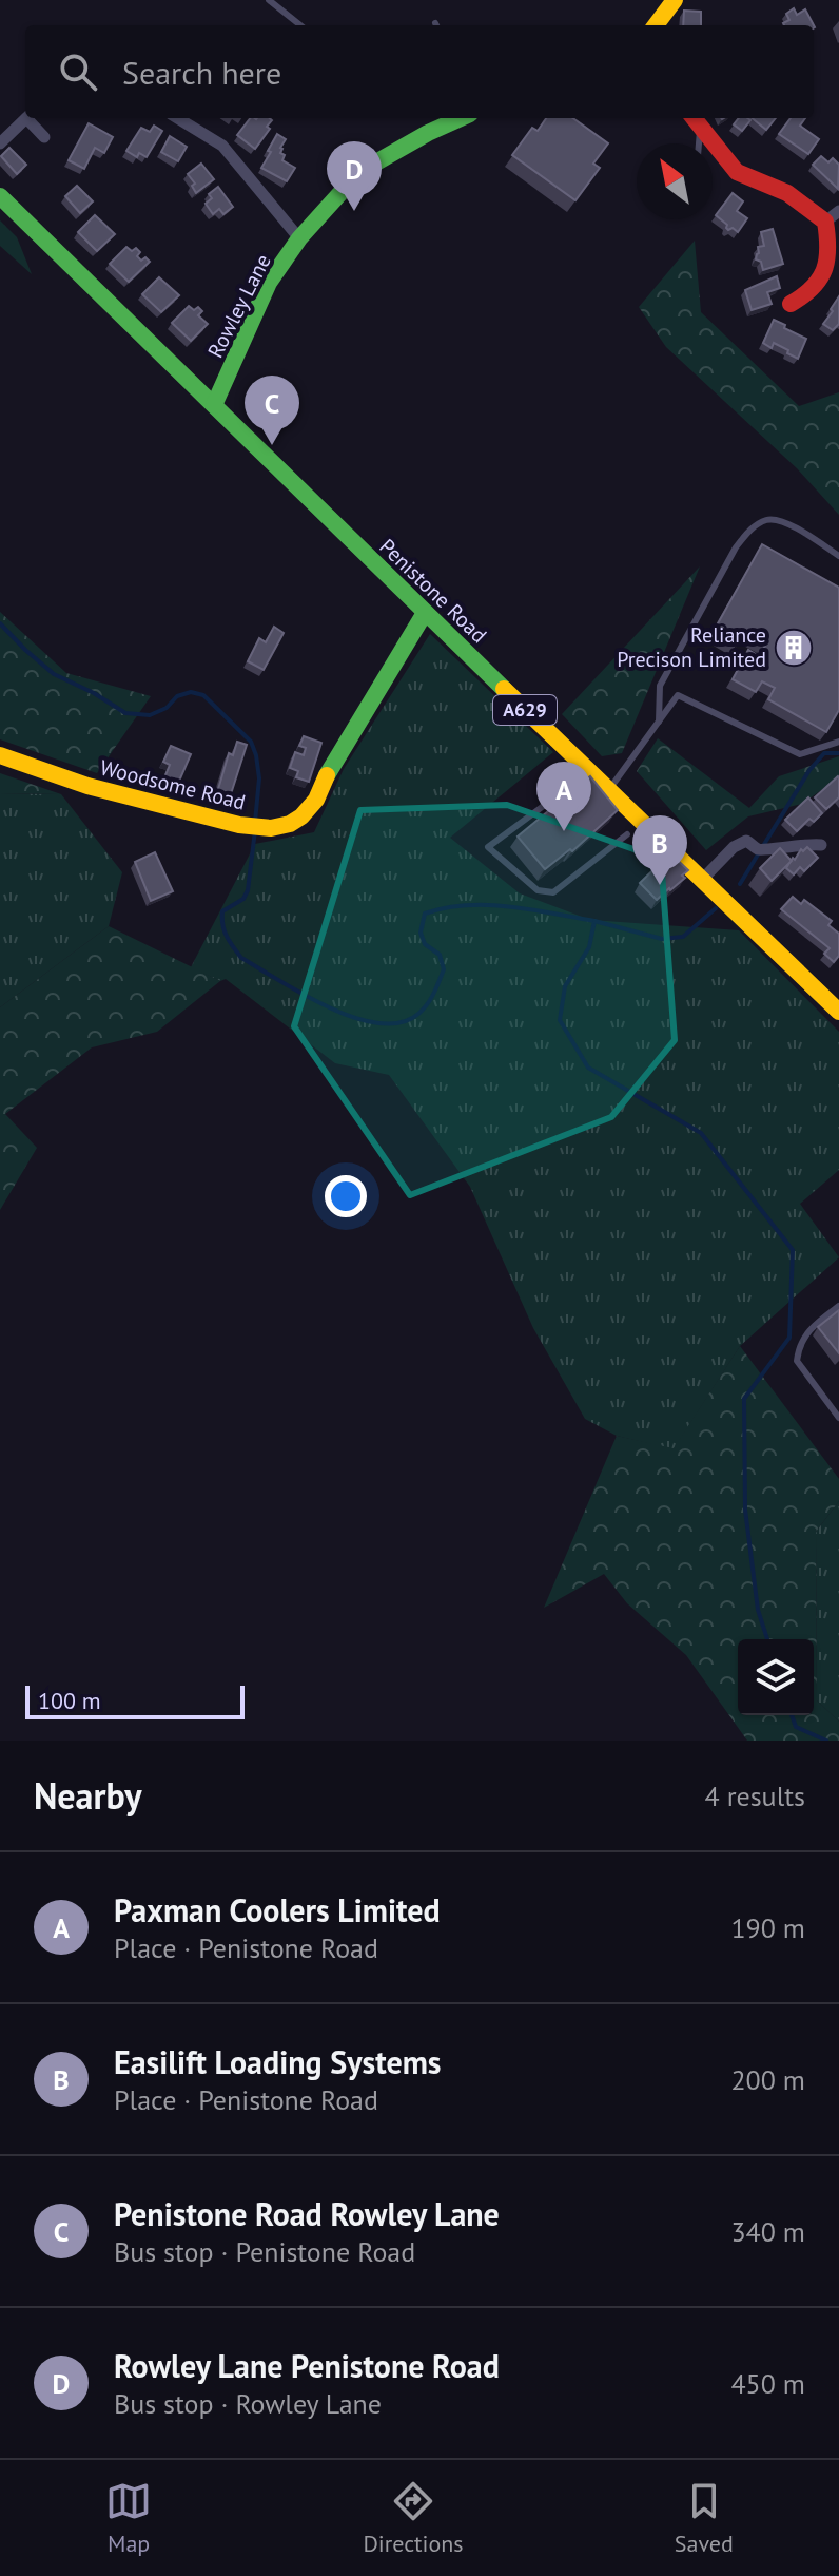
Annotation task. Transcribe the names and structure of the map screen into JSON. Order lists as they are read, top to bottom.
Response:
{
  "streets": {
    "main road": [
      "Rowley Lane",
      "Penistone Road",
      "A629",
      "Woodsome Road"
    ]
  },
  "crossings": [
    ["Rowley Lane", "Penistone Road"],
    ["Penistone Road", "Woodsome Road"]
  ],
  "places": {
    "building": ["Reliance Precison Limited"]
  },
  "scale_bar": "100 m",
  "north": "top left",
  "page": {
    "search": "Search here",
    "pins": [
      "D",
      "C",
      "A",
      "B"
    ],
    "scale": "100 m",
    "heading": ["Nearby", "4 results"],
    "list": [
      {
        "mark": "A",
        "name": "Paxman Coolers Limited",
        "note": "Place · Penistone Road",
        "value": "190 m"
      },
      {
        "mark": "B",
        "name": "Easilift Loading Systems",
        "note": "Place · Penistone Road",
        "value": "200 m"
      },
      {
        "mark": "C",
        "name": "Penistone Road Rowley Lane",
        "note": "Bus stop · Penistone Road",
        "value": "340 m"
      },
      {
        "mark": "D",
        "name": "Rowley Lane Penistone Road",
        "note": "Bus stop · Rowley Lane",
        "value": "450 m"
      }
    ],
    "nav": ["Map", "Directions", "Saved"]
  }
}
